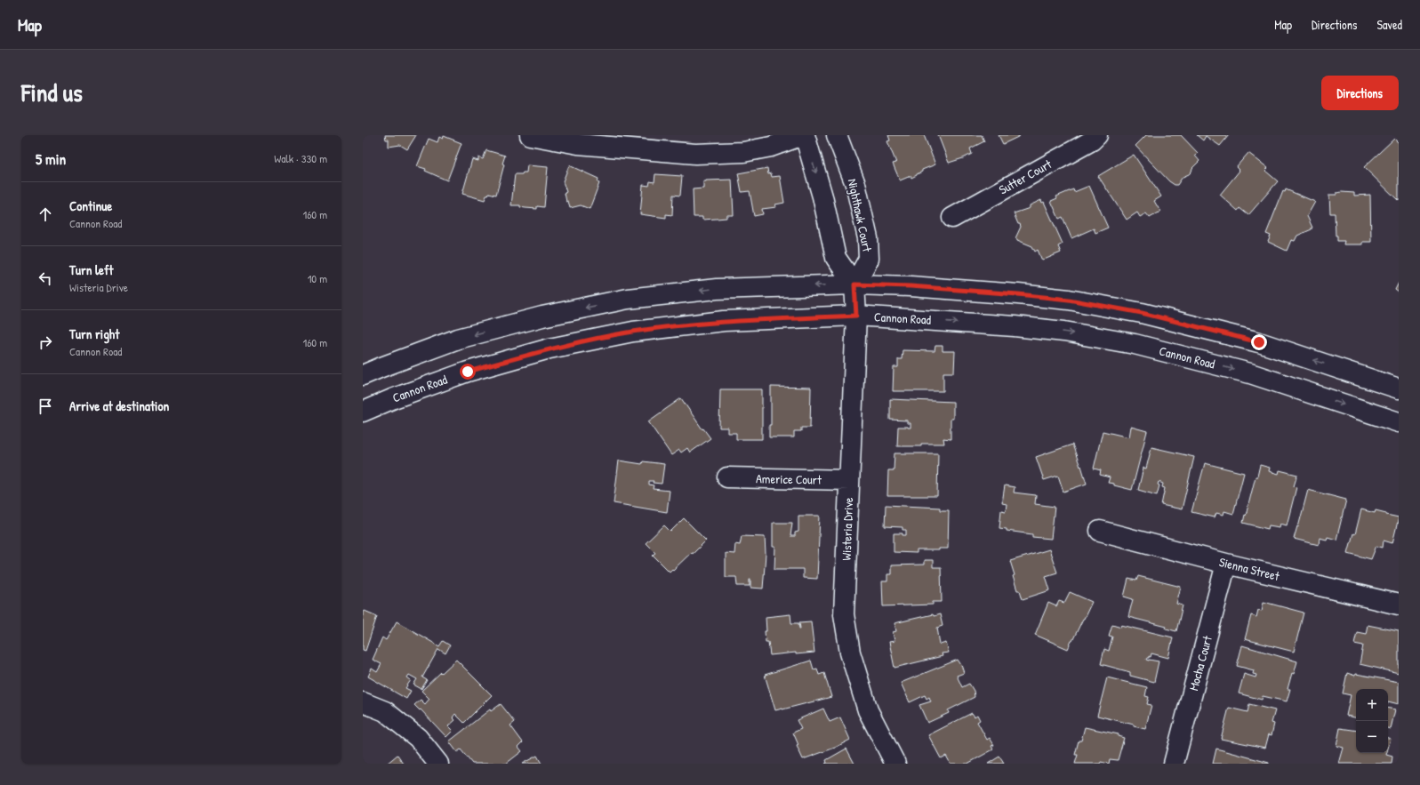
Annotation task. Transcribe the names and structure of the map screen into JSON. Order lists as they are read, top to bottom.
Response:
{
  "streets": {
    "main road": [
      "Sutter Court",
      "Nighthawk Court",
      "Cannon Road",
      "Americe Court",
      "Wisteria Drive",
      "Sienna Street",
      "Mocha Court"
    ]
  },
  "crossings": [
    ["Nighthawk Court", "Wisteria Drive"],
    ["Cannon Road", "Wisteria Drive"],
    ["Americe Court", "Wisteria Drive"],
    ["Sienna Street", "Mocha Court"]
  ],
  "page": {
    "header": "Map",
    "nav": ["Map", "Directions", "Saved"],
    "title": "Find us",
    "buttons": "Directions",
    "heading": ["5 min", "Walk · 330 m"],
    "list": [
      ["Continue", "Cannon Road", "160 m"],
      ["Turn left", "Wisteria Drive", "10 m"],
      ["Turn right", "Cannon Road", "160 m"],
      "Arrive at destination"
    ],
    "map_buttons": ["+", "−"]
  }
}
